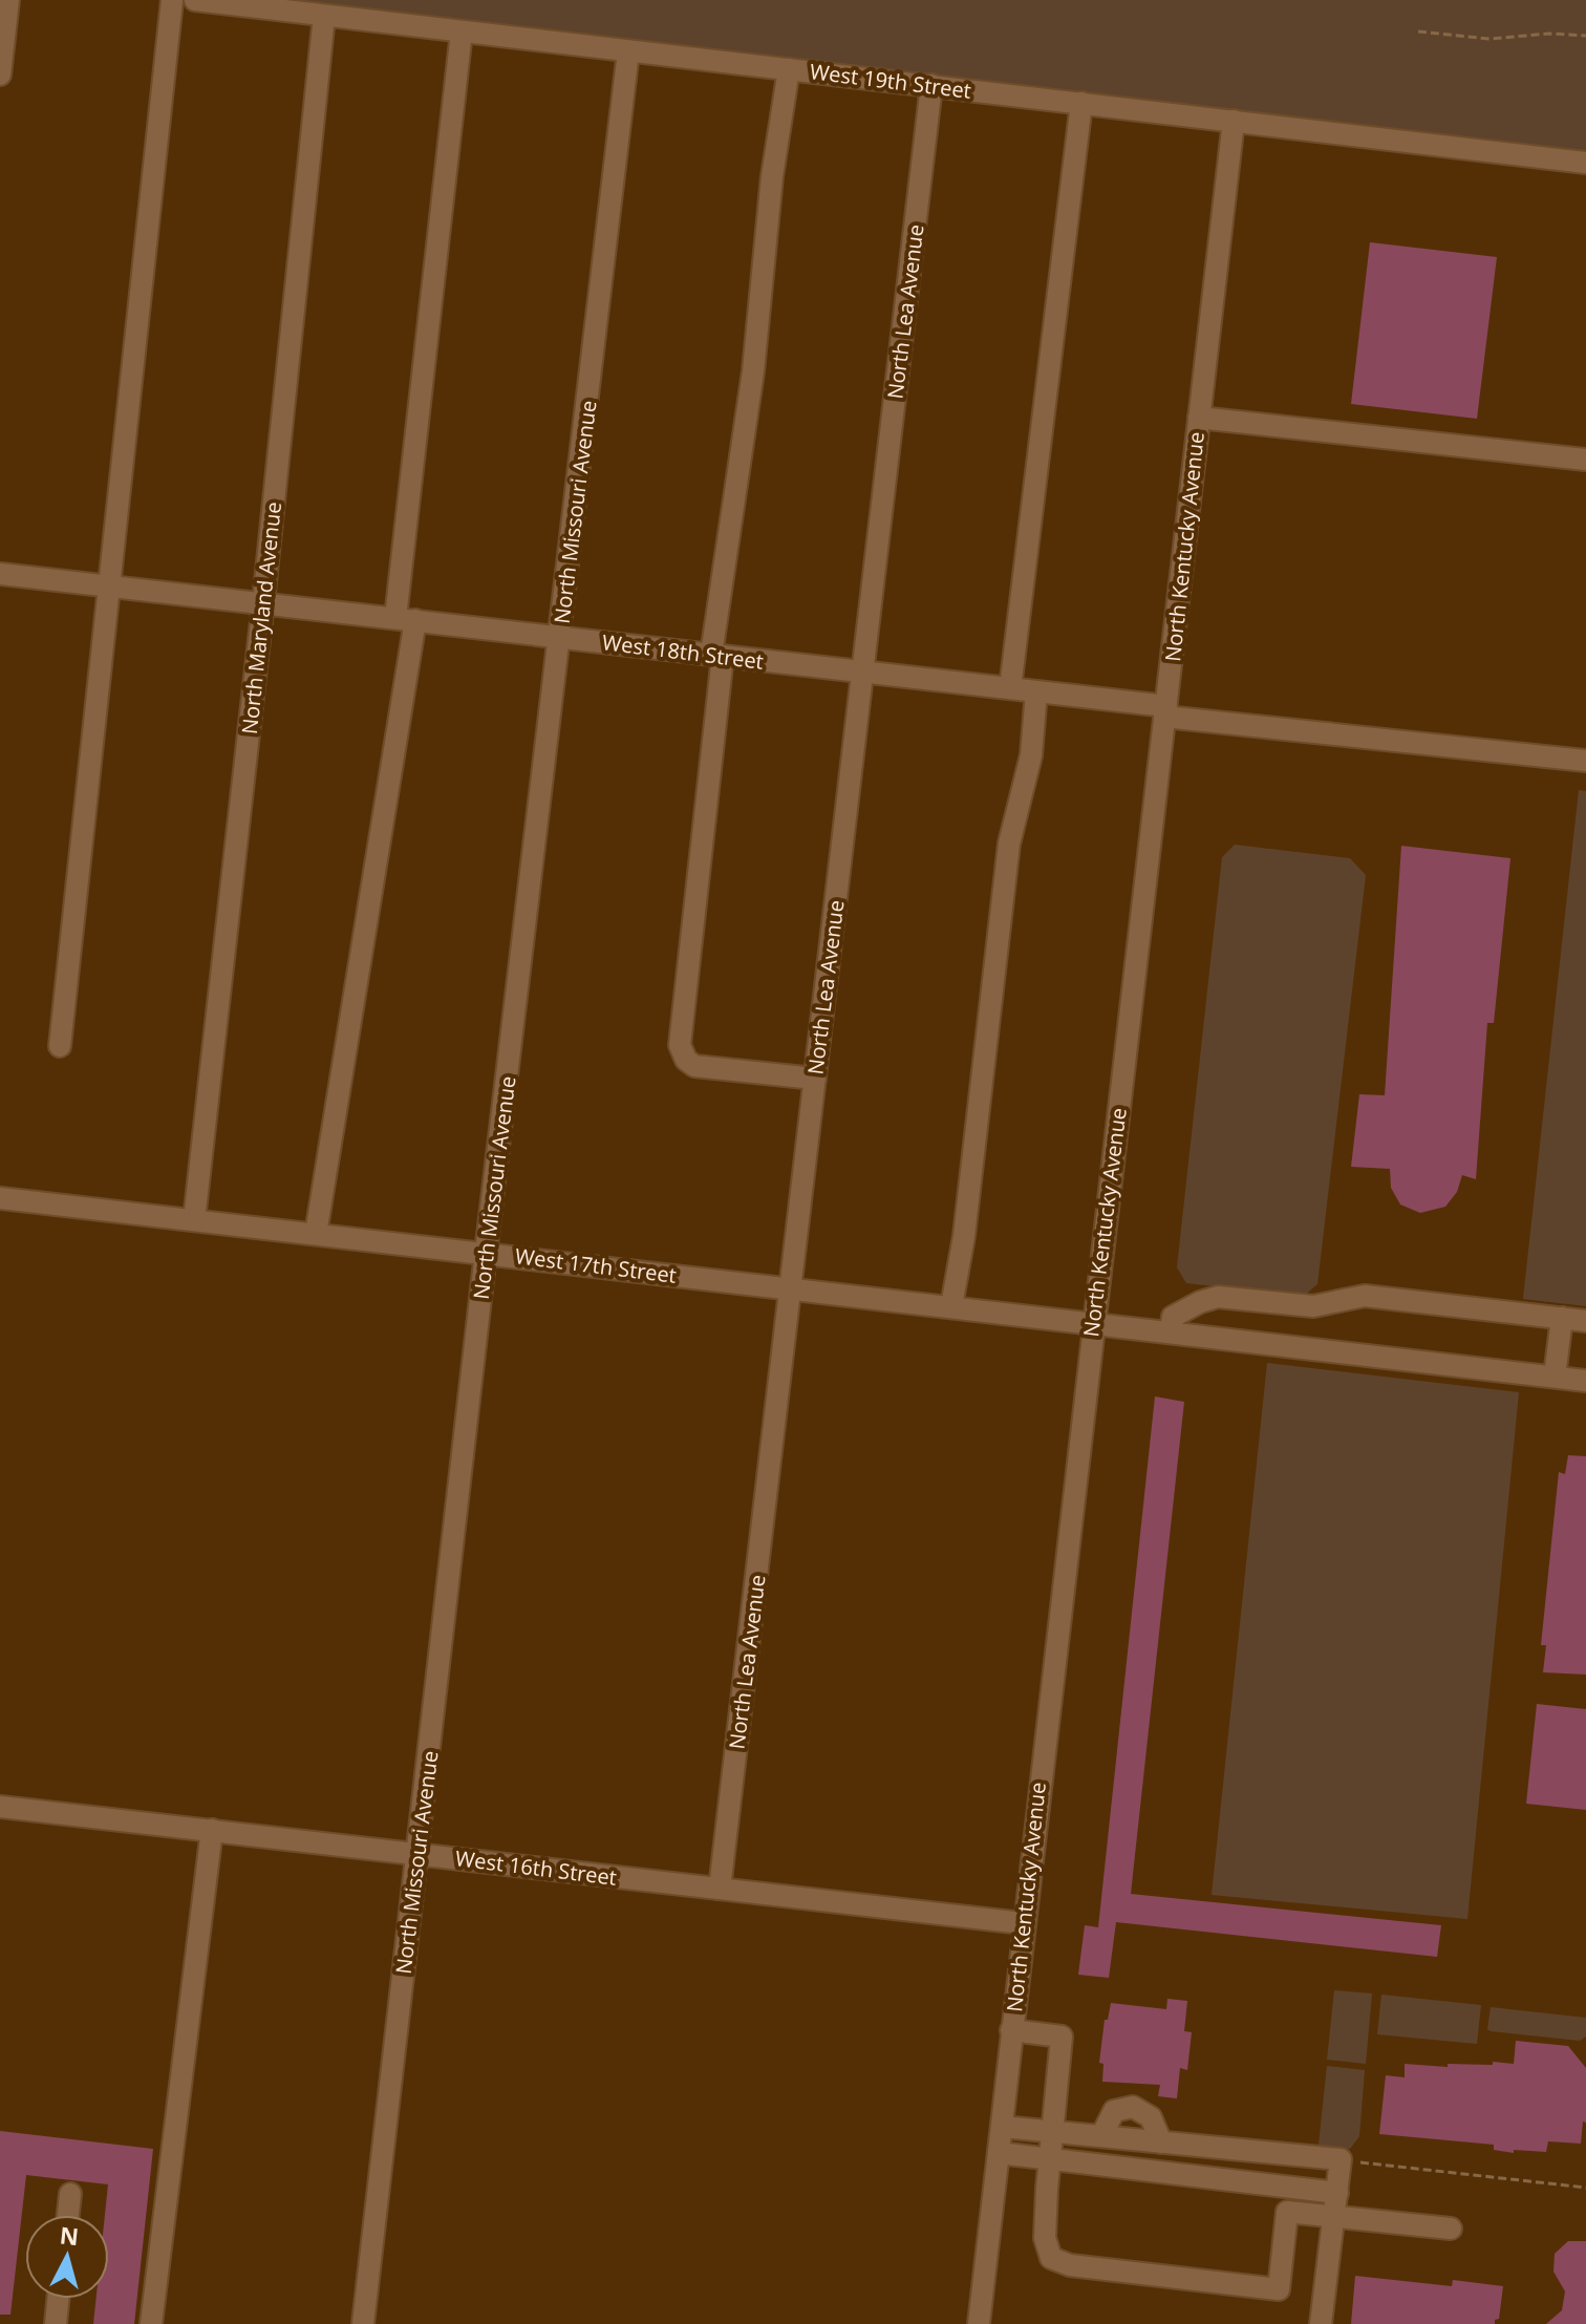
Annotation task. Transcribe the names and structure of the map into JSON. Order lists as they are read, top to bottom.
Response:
{
  "streets": {
    "street": [
      "West 19th Street",
      "North Lea Avenue",
      "North Missouri Avenue",
      "North Kentucky Avenue",
      "North Maryland Avenue",
      "West 18th Street",
      "West 17th Street",
      "West 16th Street"
    ]
  },
  "crossings": [
    ["West 19th Street", "North Lea Avenue"],
    ["West 19th Street", "North Missouri Avenue"],
    ["West 19th Street", "North Kentucky Avenue"],
    ["West 19th Street", "North Maryland Avenue"],
    ["North Lea Avenue", "West 18th Street"],
    ["North Lea Avenue", "West 17th Street"],
    ["North Lea Avenue", "West 16th Street"],
    ["North Missouri Avenue", "West 18th Street"],
    ["North Missouri Avenue", "West 17th Street"],
    ["North Missouri Avenue", "West 16th Street"],
    ["North Kentucky Avenue", "West 18th Street"],
    ["North Kentucky Avenue", "West 17th Street"],
    ["North Kentucky Avenue", "West 16th Street"],
    ["North Maryland Avenue", "West 18th Street"],
    ["North Maryland Avenue", "West 17th Street"]
  ],
  "north": "top"
}
